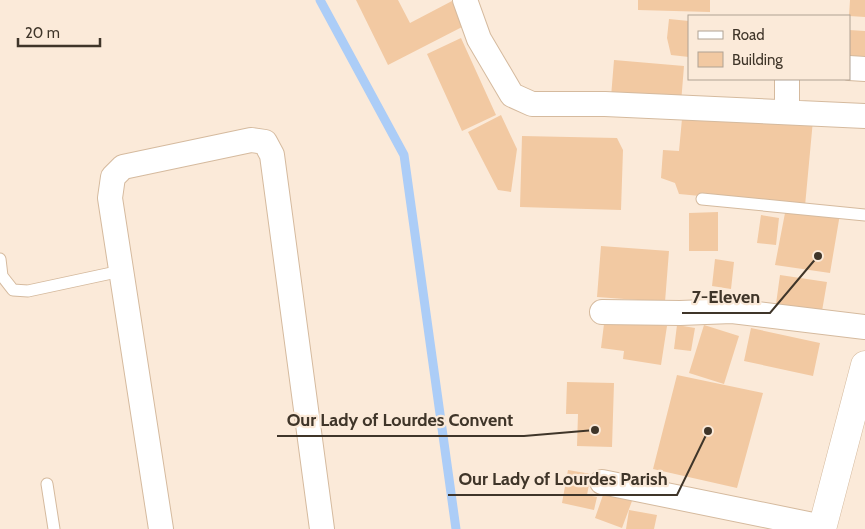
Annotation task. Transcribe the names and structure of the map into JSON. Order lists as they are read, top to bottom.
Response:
{
  "places": ["7-Eleven", "Our Lady of Lourdes Convent", "Our Lady of Lourdes Parish"],
  "legend": ["Road", "Building"],
  "scale_bar": "20 m"
}
